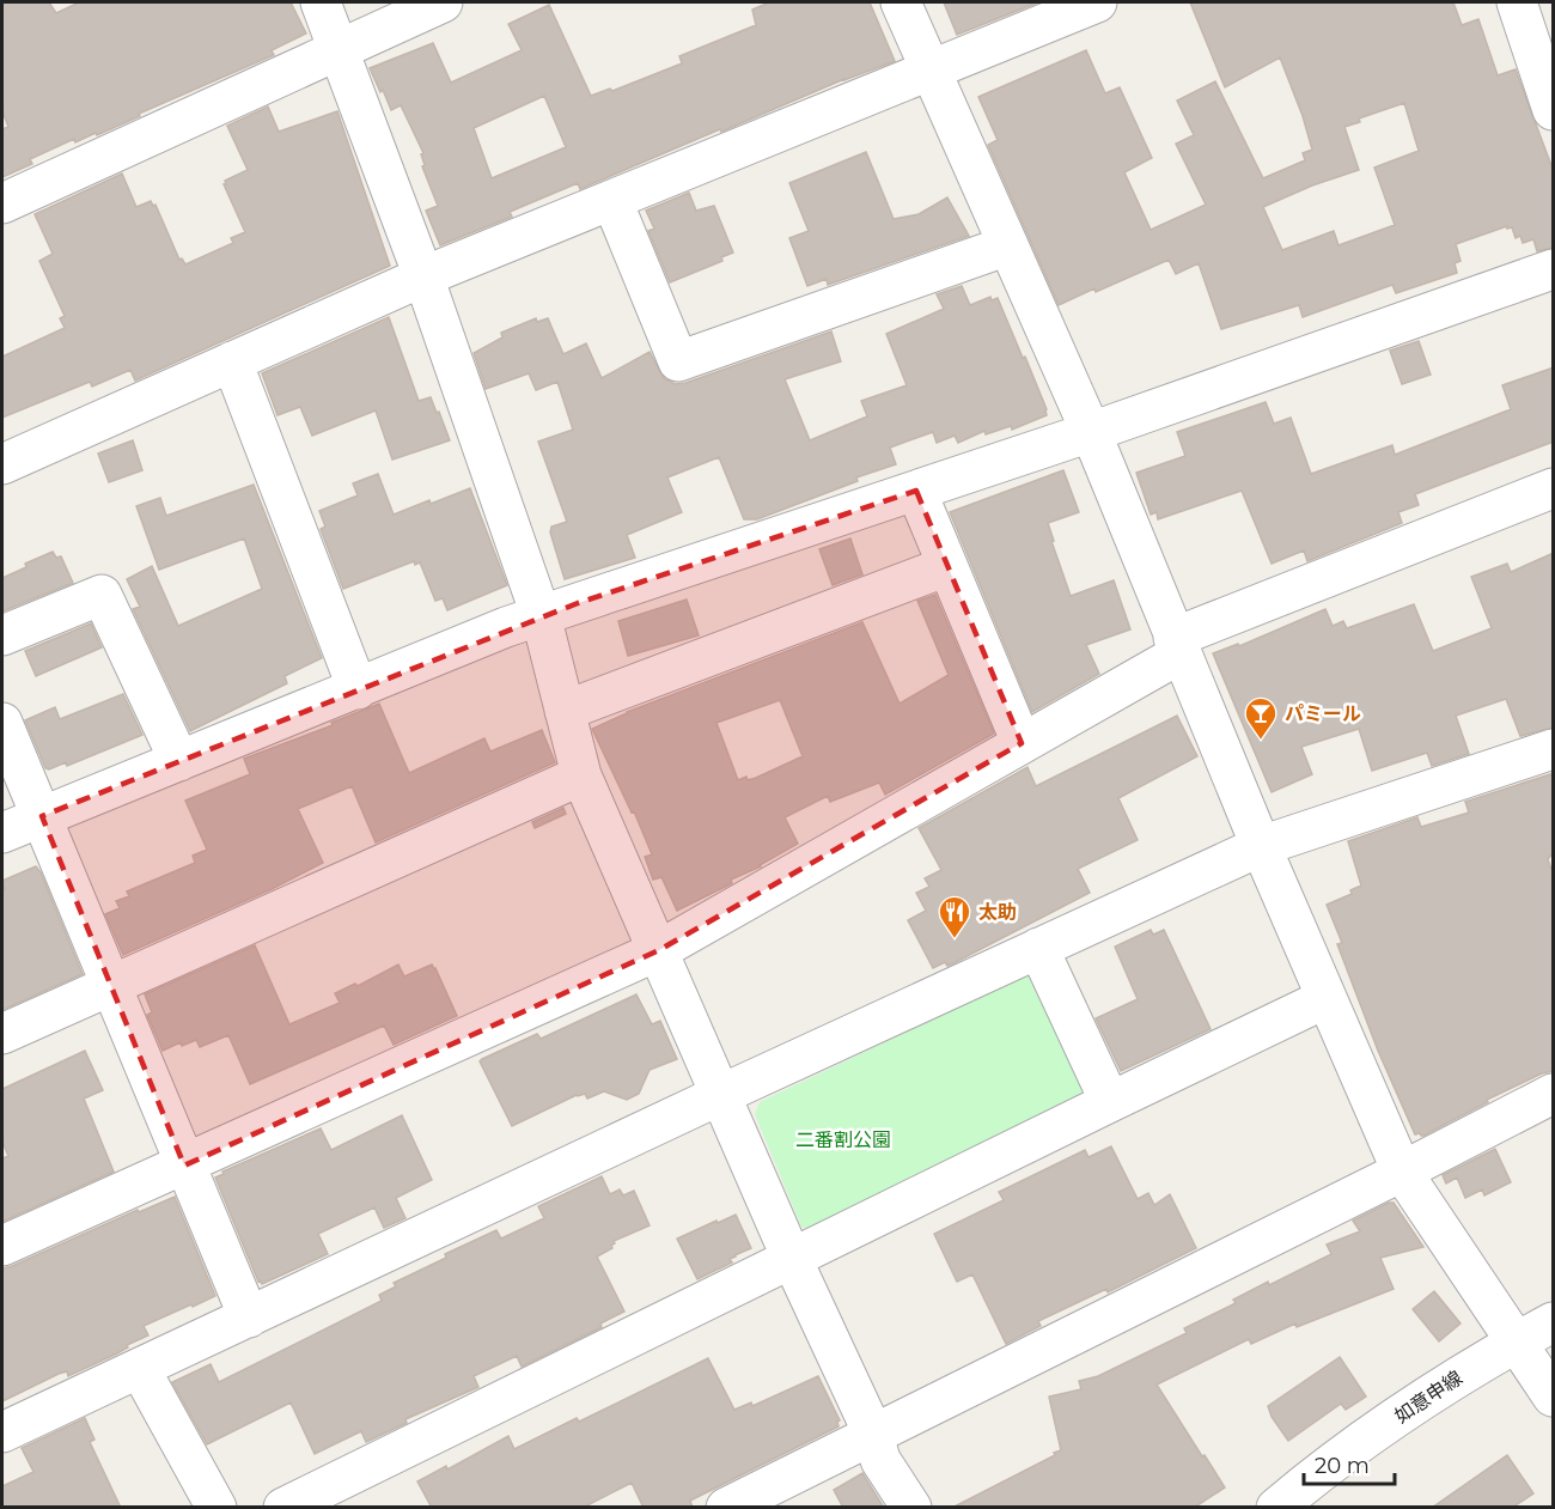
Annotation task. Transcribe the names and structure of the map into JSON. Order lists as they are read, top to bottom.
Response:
{
  "streets": {
    "street": ["如意申線"]
  },
  "parks": ["二番割公園"],
  "places": {
    "bar": ["パミール"],
    "restaurant": ["太助"]
  },
  "scale_bar": "20 m"
}
